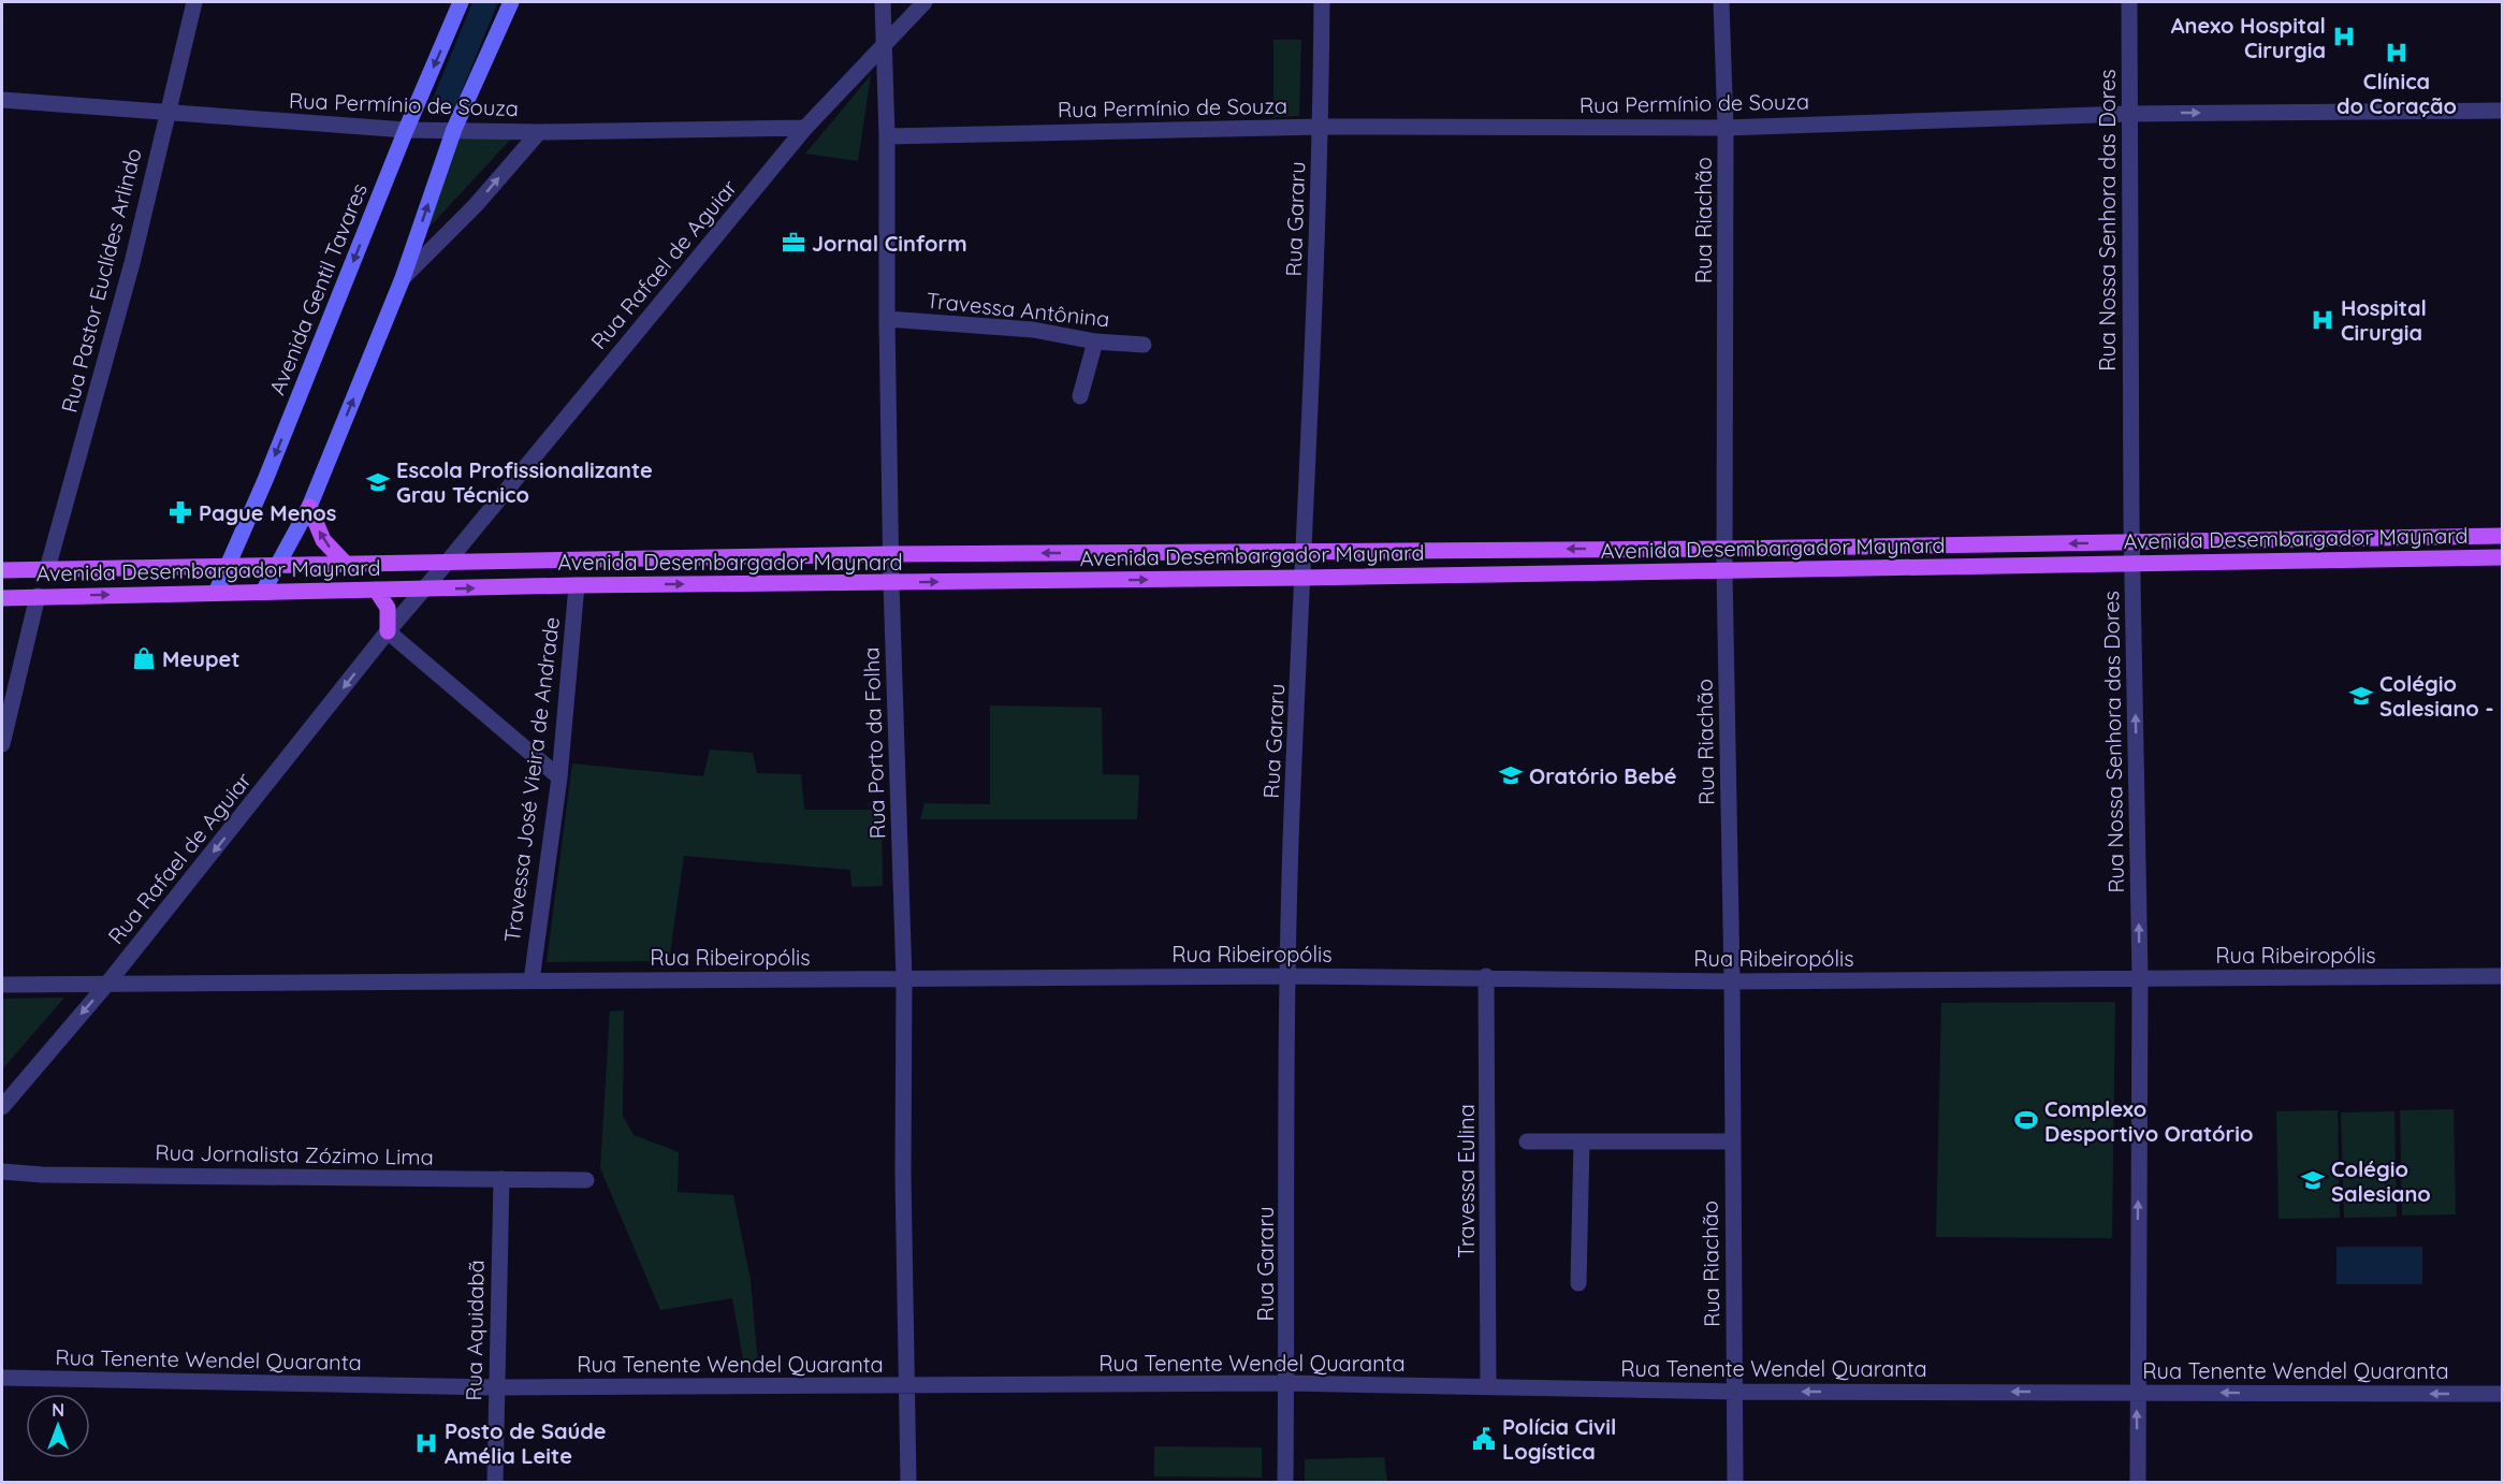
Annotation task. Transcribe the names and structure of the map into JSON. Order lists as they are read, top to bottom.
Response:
{
  "streets": {
    "main road": ["Avenida Gentil Tavares", "Avenida Desembargador Maynard"],
    "street": [
      "Rua Permínio de Souza",
      "Rua Gararu",
      "Rua Riachão",
      "Rua Nossa Senhora das Dores",
      "Rua Rafael de Aguiar",
      "Rua Pastor Euclídes Arlindo",
      "Travessa Antônina",
      "Rua Porto da Folha",
      "Travessa José Vieira de Andrade",
      "Rua Ribeiropólis",
      "Rua Jornalista Zózimo Lima",
      "Travessa Eulina",
      "Rua Aquidabã",
      "Rua Tenente Wendel Quaranta"
    ]
  },
  "crossings": [
    ["Rua Permínio de Souza", "Rua Gararu"],
    ["Rua Permínio de Souza", "Rua Riachão"],
    ["Rua Permínio de Souza", "Rua Nossa Senhora das Dores"],
    ["Rua Permínio de Souza", "Rua Rafael de Aguiar"],
    ["Rua Permínio de Souza", "Rua Pastor Euclídes Arlindo"],
    ["Rua Permínio de Souza", "Avenida Gentil Tavares"],
    ["Rua Permínio de Souza", "Rua Porto da Folha"],
    ["Rua Gararu", "Avenida Desembargador Maynard"],
    ["Rua Gararu", "Rua Ribeiropólis"],
    ["Rua Gararu", "Rua Tenente Wendel Quaranta"],
    ["Rua Riachão", "Avenida Desembargador Maynard"],
    ["Rua Riachão", "Rua Ribeiropólis"],
    ["Rua Riachão", "Rua Tenente Wendel Quaranta"],
    ["Rua Nossa Senhora das Dores", "Avenida Desembargador Maynard"],
    ["Rua Nossa Senhora das Dores", "Rua Ribeiropólis"],
    ["Rua Nossa Senhora das Dores", "Rua Tenente Wendel Quaranta"],
    ["Rua Rafael de Aguiar", "Avenida Desembargador Maynard"],
    ["Rua Rafael de Aguiar", "Rua Porto da Folha"],
    ["Rua Rafael de Aguiar", "Rua Ribeiropólis"],
    ["Rua Pastor Euclídes Arlindo", "Avenida Desembargador Maynard"],
    ["Avenida Gentil Tavares", "Avenida Desembargador Maynard"],
    ["Travessa Antônina", "Rua Porto da Folha"],
    ["Avenida Desembargador Maynard", "Rua Porto da Folha"],
    ["Avenida Desembargador Maynard", "Travessa José Vieira de Andrade"],
    ["Rua Porto da Folha", "Rua Ribeiropólis"],
    ["Rua Porto da Folha", "Rua Tenente Wendel Quaranta"],
    ["Travessa José Vieira de Andrade", "Rua Ribeiropólis"],
    ["Rua Ribeiropólis", "Travessa Eulina"],
    ["Rua Jornalista Zózimo Lima", "Rua Aquidabã"],
    ["Travessa Eulina", "Rua Tenente Wendel Quaranta"],
    ["Rua Aquidabã", "Rua Tenente Wendel Quaranta"]
  ],
  "one_way": ["Rua Nossa Senhora das Dores", "Rua Rafael de Aguiar"],
  "places": {
    "hospital": [
      "Anexo Hospital Cirurgia",
      "Clínica do Coração",
      "Hospital Cirurgia",
      "Posto de Saúde Amélia Leite"
    ],
    "office": ["Jornal Cinform"],
    "school or university": [
      "Escola Profissionalizante Grau Técnico",
      "Colégio Salesiano -",
      "Oratório Bebé",
      "Colégio Salesiano"
    ],
    "pharmacy": ["Pague Menos"],
    "shop": ["Meupet"],
    "sports": ["Complexo Desportivo Oratório"],
    "public building": ["Polícia Civil Logística"]
  },
  "north": "top"
}
